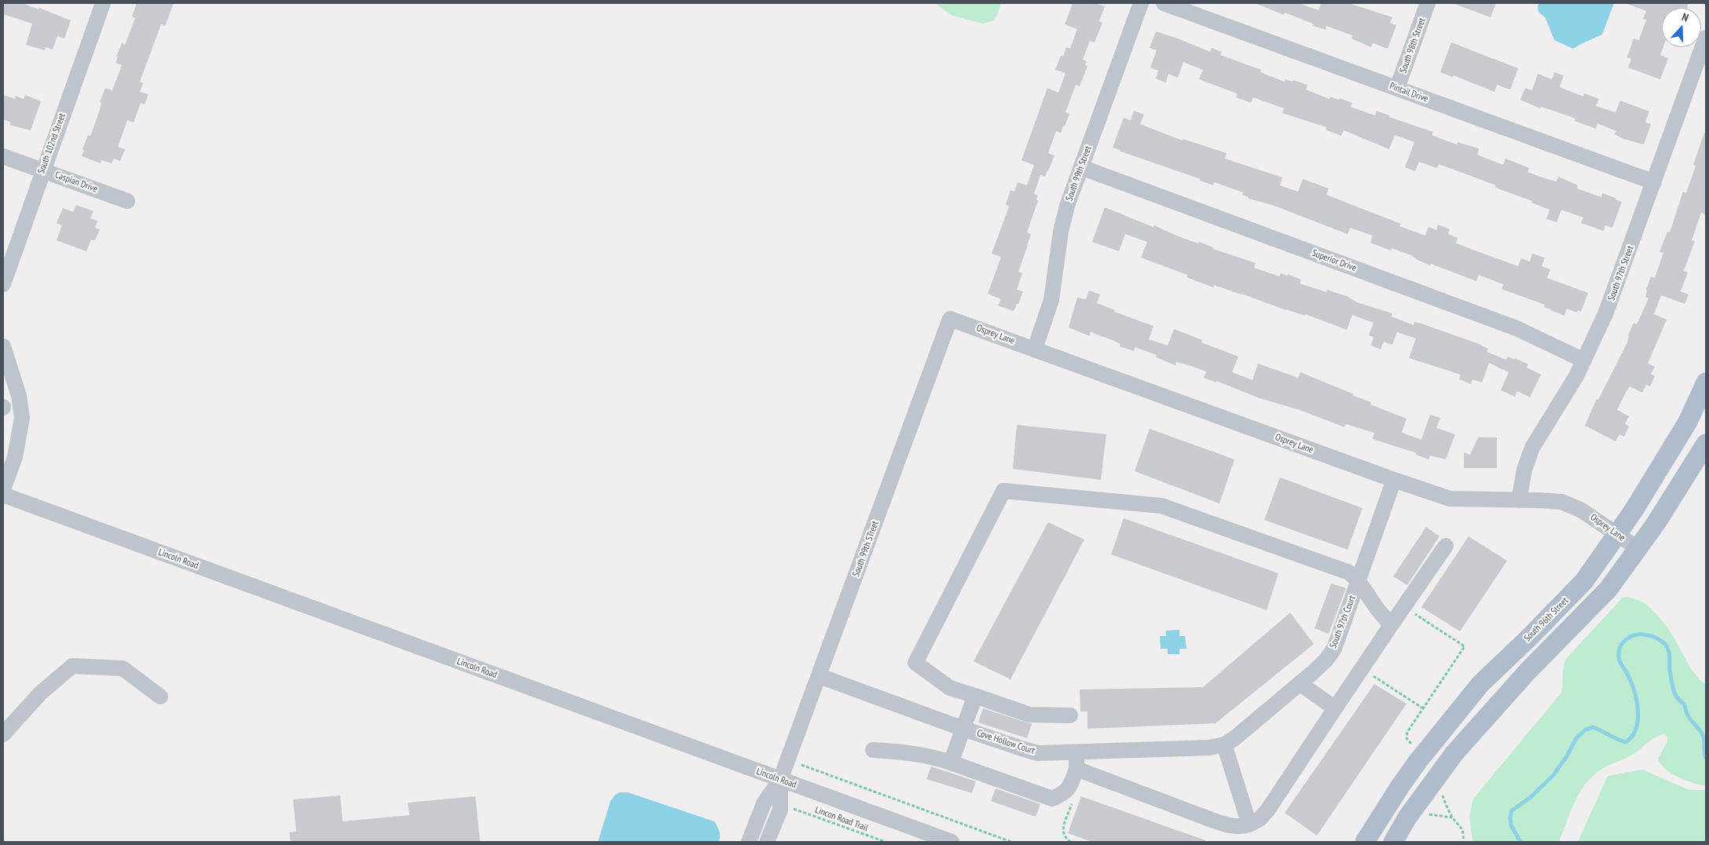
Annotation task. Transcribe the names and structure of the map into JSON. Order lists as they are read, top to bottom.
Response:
{
  "streets": {
    "main road": ["South 96th Street"],
    "street": [
      "South 98th Street",
      "Pintail Drive",
      "South 102nd Street",
      "South 99th Street",
      "Caspian Drive",
      "Superior Drive",
      "South 97th Street",
      "Osprey Lane",
      "South 99th STreet",
      "Lincoln Road",
      "South 97th Court",
      "Cove Hollow Court"
    ],
    "path": ["Lincon Road Trail"]
  },
  "crossings": [
    ["South 98th Street", "Pintail Drive"],
    ["Pintail Drive", "South 97th Street"],
    ["South 102nd Street", "Caspian Drive"],
    ["South 99th Street", "Superior Drive"],
    ["South 99th Street", "Osprey Lane"],
    ["Superior Drive", "South 97th Street"],
    ["South 97th Street", "Osprey Lane"],
    ["Osprey Lane", "South 99th STreet"],
    ["Osprey Lane", "South 96th Street"],
    ["Osprey Lane", "South 97th Court"],
    ["South 99th STreet", "Lincoln Road"],
    ["South 99th STreet", "Cove Hollow Court"],
    ["South 97th Court", "Cove Hollow Court"]
  ],
  "north": "top"
}
